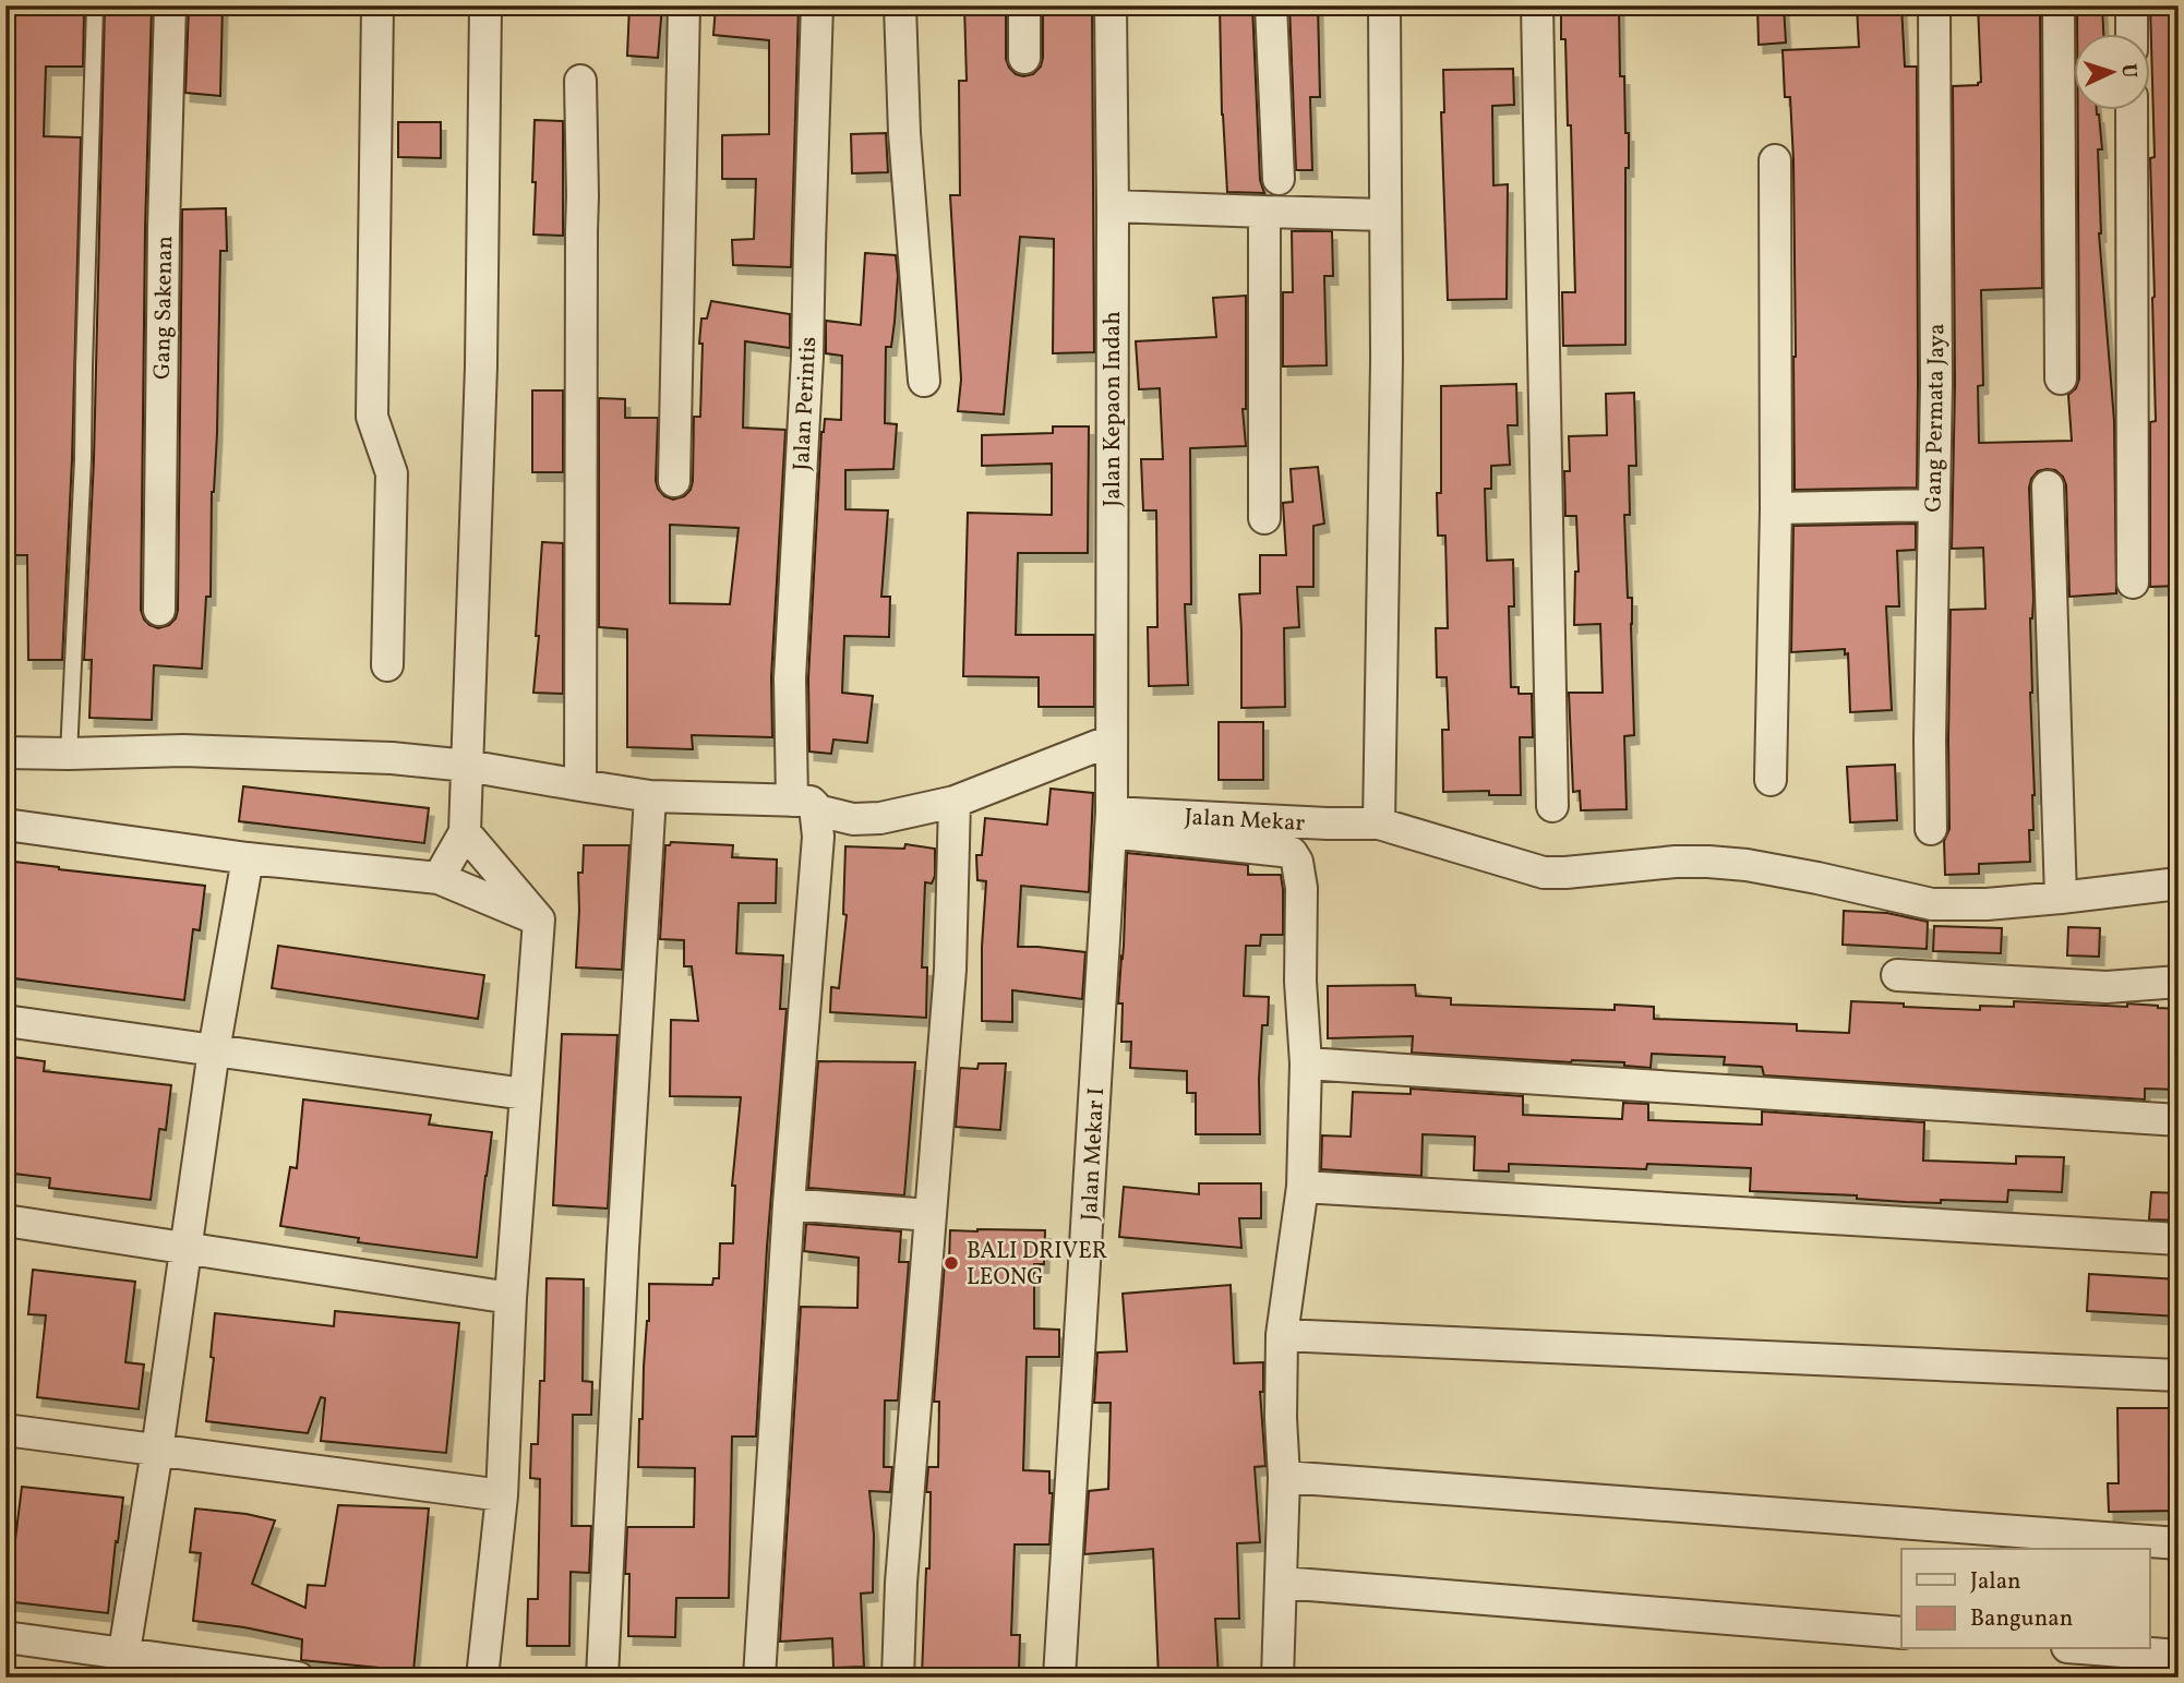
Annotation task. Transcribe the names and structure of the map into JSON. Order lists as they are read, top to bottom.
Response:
{
  "streets": {
    "street": [
      "Gang Sakenan",
      "Jalan Perintis",
      "Jalan Kepaon Indah",
      "Gang Permata Jaya",
      "Jalan Mekar",
      "Jalan Mekar I"
    ]
  },
  "crossings": [
    ["Jalan Kepaon Indah", "Jalan Mekar"],
    ["Jalan Kepaon Indah", "Jalan Mekar I"],
    ["Jalan Mekar", "Jalan Mekar I"]
  ],
  "places": ["BALI DRIVER LEONG"],
  "legend": ["Jalan", "Bangunan"],
  "north": "right"
}
